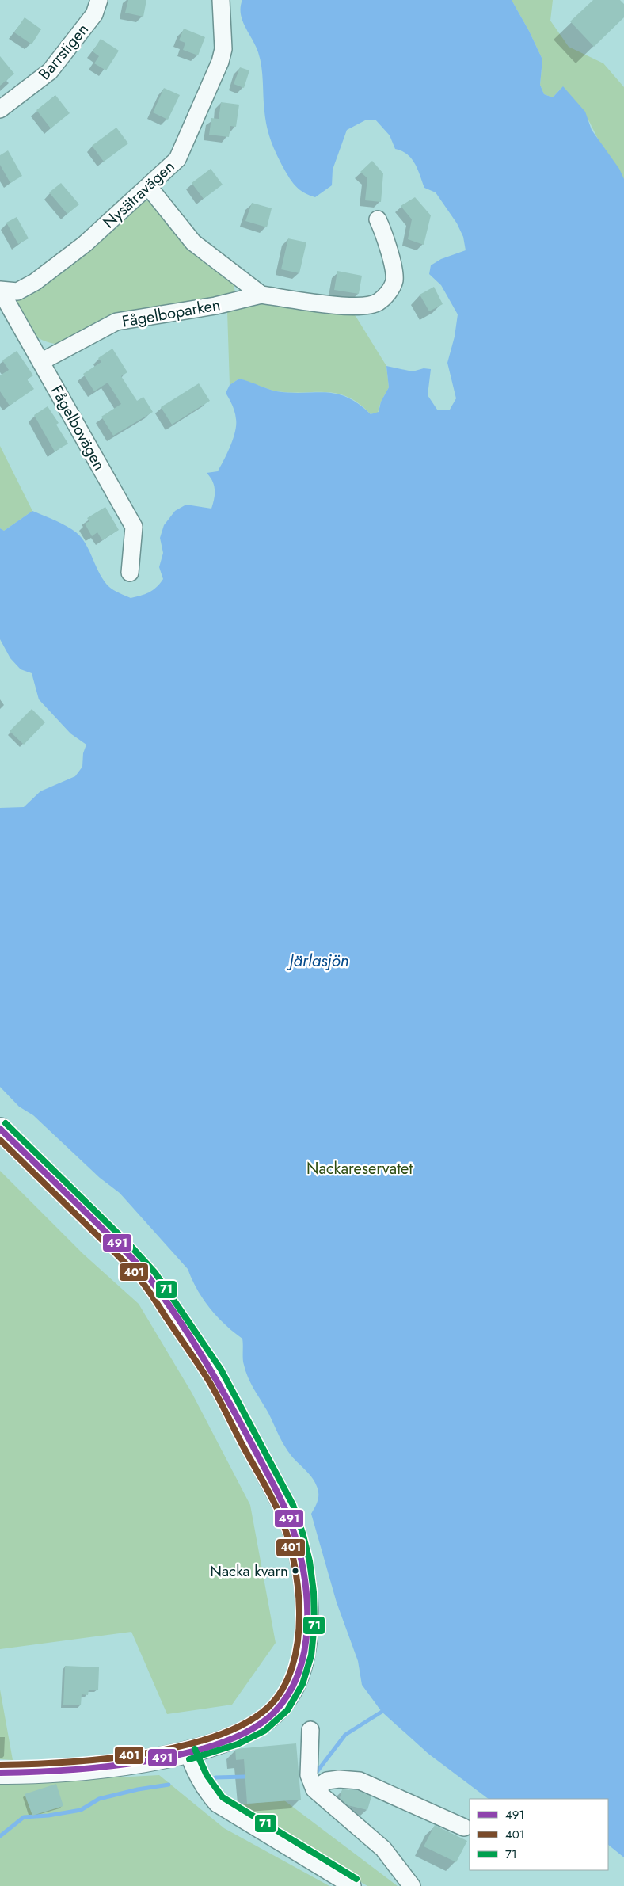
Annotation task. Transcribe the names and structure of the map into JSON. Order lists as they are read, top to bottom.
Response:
{
  "streets": {
    "street": [
      "Barrstigen",
      "Nysätravägen",
      "Fågelboparken",
      "Fågelbovägen"
    ]
  },
  "crossings": [
    ["Nysätravägen", "Fågelboparken"],
    ["Nysätravägen", "Fågelbovägen"],
    ["Fågelboparken", "Fågelbovägen"]
  ],
  "water": ["Järlasjön"],
  "parks": ["Nackareservatet"],
  "places": ["Nacka kvarn"],
  "lines": ["transit line 71", "transit line 491", "transit line 401"],
  "legend": ["491", "401", "71"]
}
